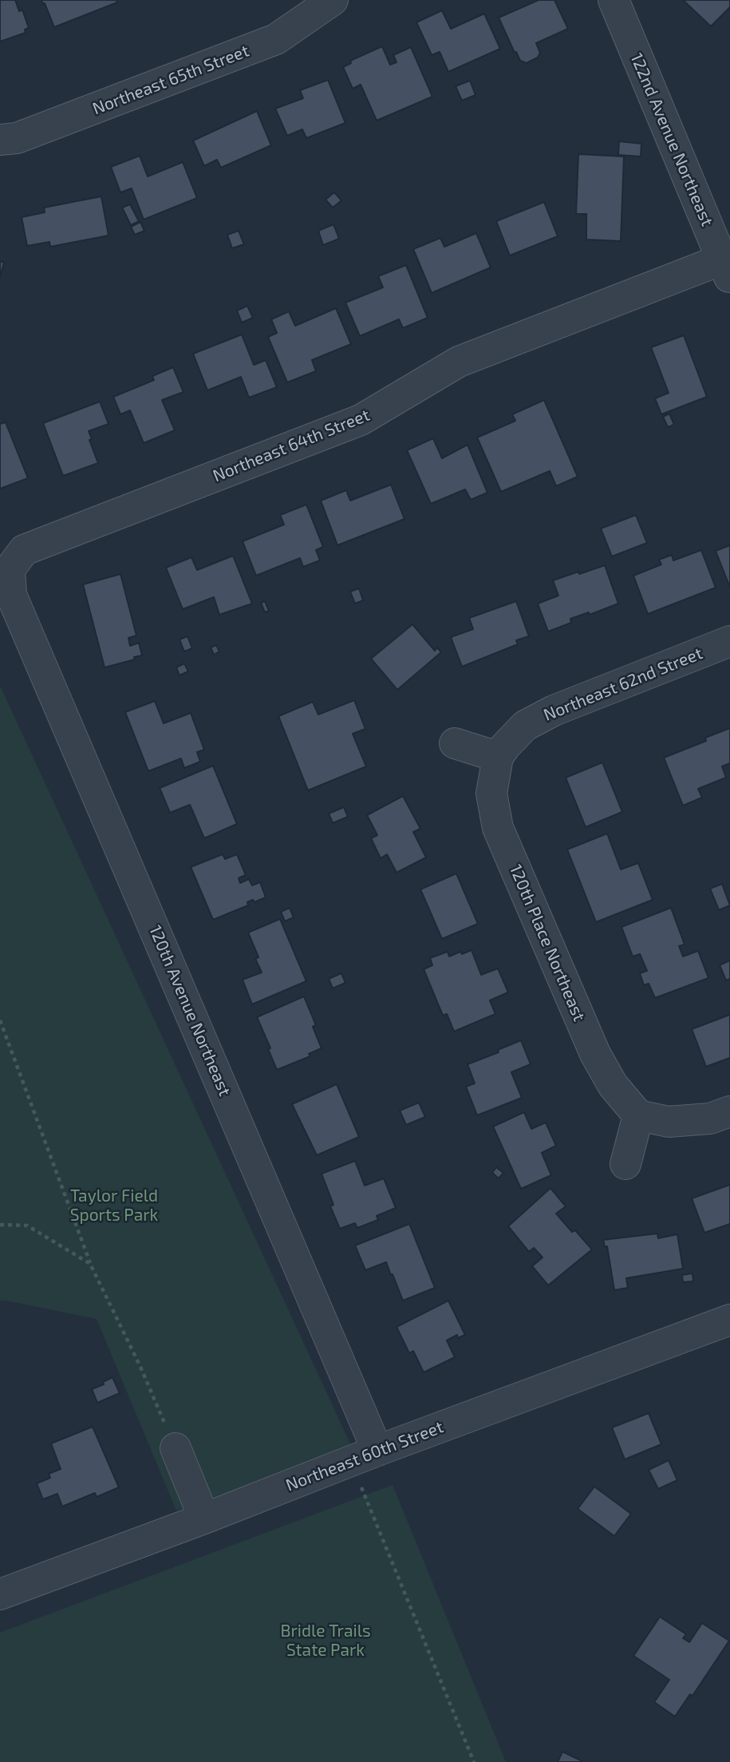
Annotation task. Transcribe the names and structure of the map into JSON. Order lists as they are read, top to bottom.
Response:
{
  "streets": {
    "street": [
      "Northeast 65th Street",
      "122nd Avenue Northeast",
      "Northeast 64th Street",
      "Northeast 62nd Street",
      "120th Place Northeast",
      "120th Avenue Northeast",
      "Northeast 60th Street"
    ]
  },
  "crossings": [
    ["122nd Avenue Northeast", "Northeast 64th Street"],
    ["Northeast 64th Street", "120th Avenue Northeast"],
    ["Northeast 62nd Street", "120th Place Northeast"],
    ["120th Avenue Northeast", "Northeast 60th Street"]
  ],
  "parks": ["Taylor Field Sports Park", "Bridle Trails State Park"]
}
